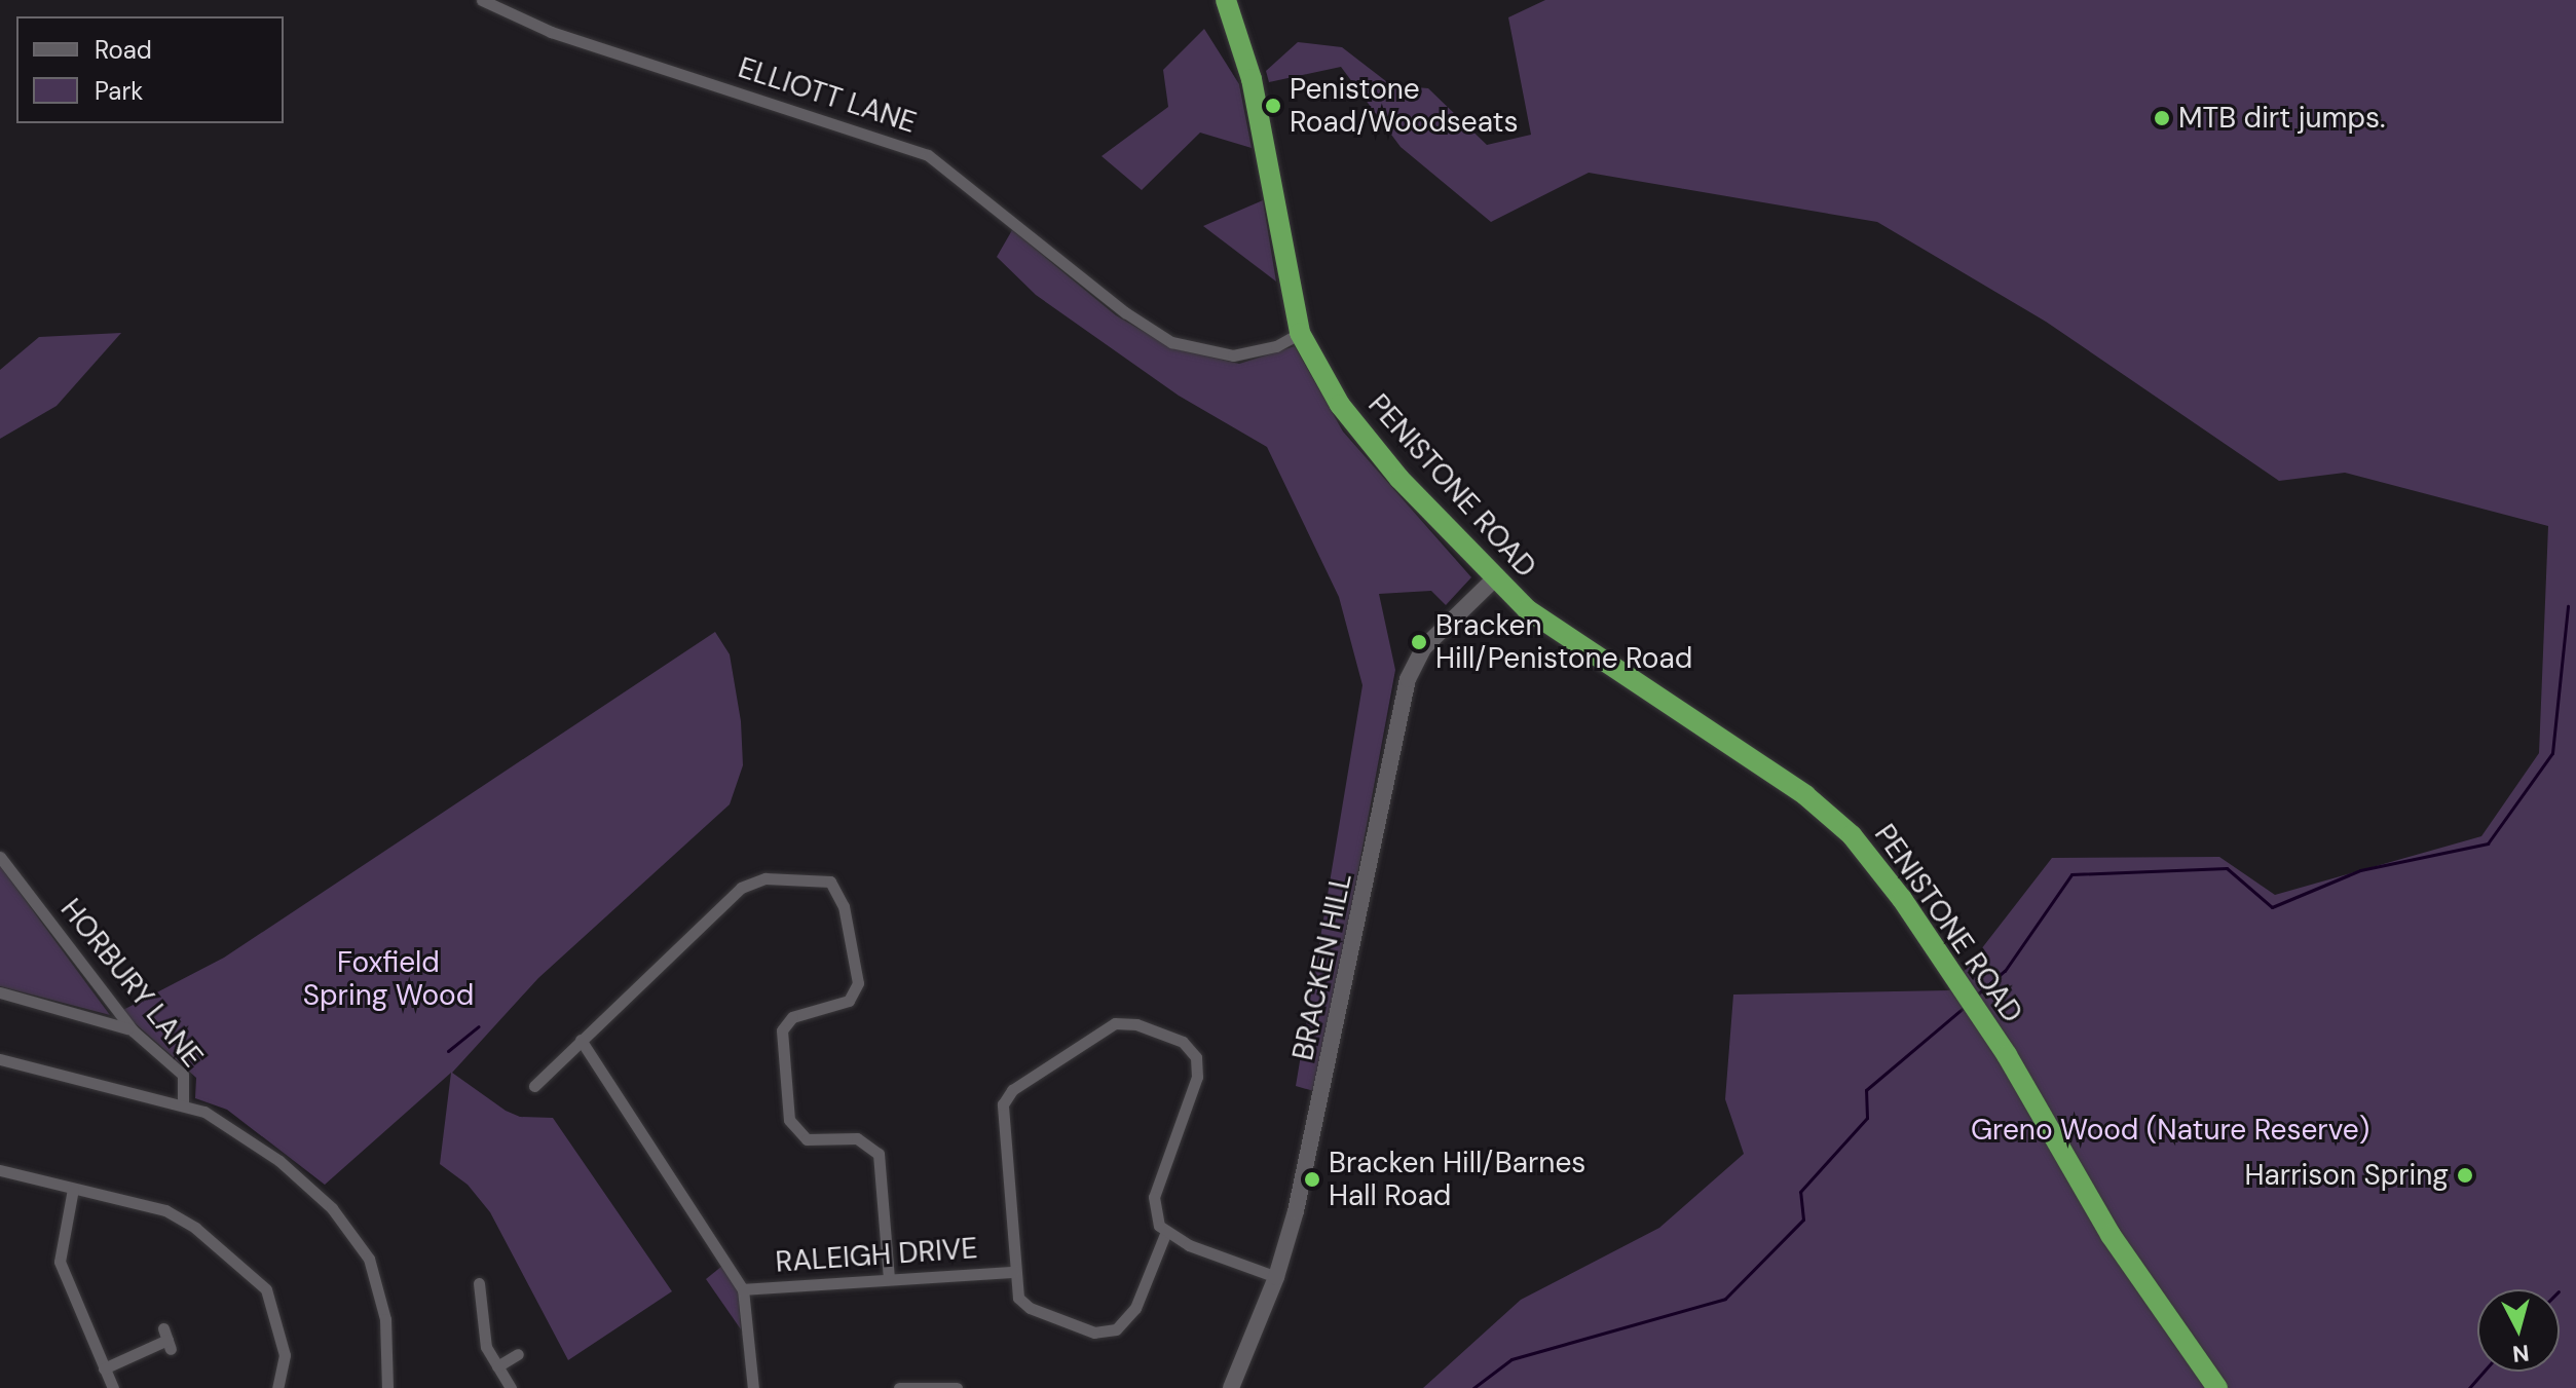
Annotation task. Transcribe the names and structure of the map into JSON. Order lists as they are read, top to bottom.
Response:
{
  "streets": {
    "highway": ["PENISTONE ROAD"],
    "street": [
      "ELLIOTT LANE",
      "BRACKEN HILL",
      "HORBURY LANE",
      "RALEIGH DRIVE"
    ]
  },
  "crossings": [
    ["ELLIOTT LANE", "PENISTONE ROAD"],
    ["PENISTONE ROAD", "BRACKEN HILL"]
  ],
  "parks": ["Foxfield Spring Wood", "Greno Wood (Nature Reserve)"],
  "places": [
    "Penistone Road/Woodseats",
    "MTB dirt jumps.",
    "Bracken Hill/Penistone Road",
    "Harrison Spring",
    "Bracken Hill/Barnes Hall Road"
  ],
  "legend": ["Road", "Park"],
  "north": "bottom"
}
